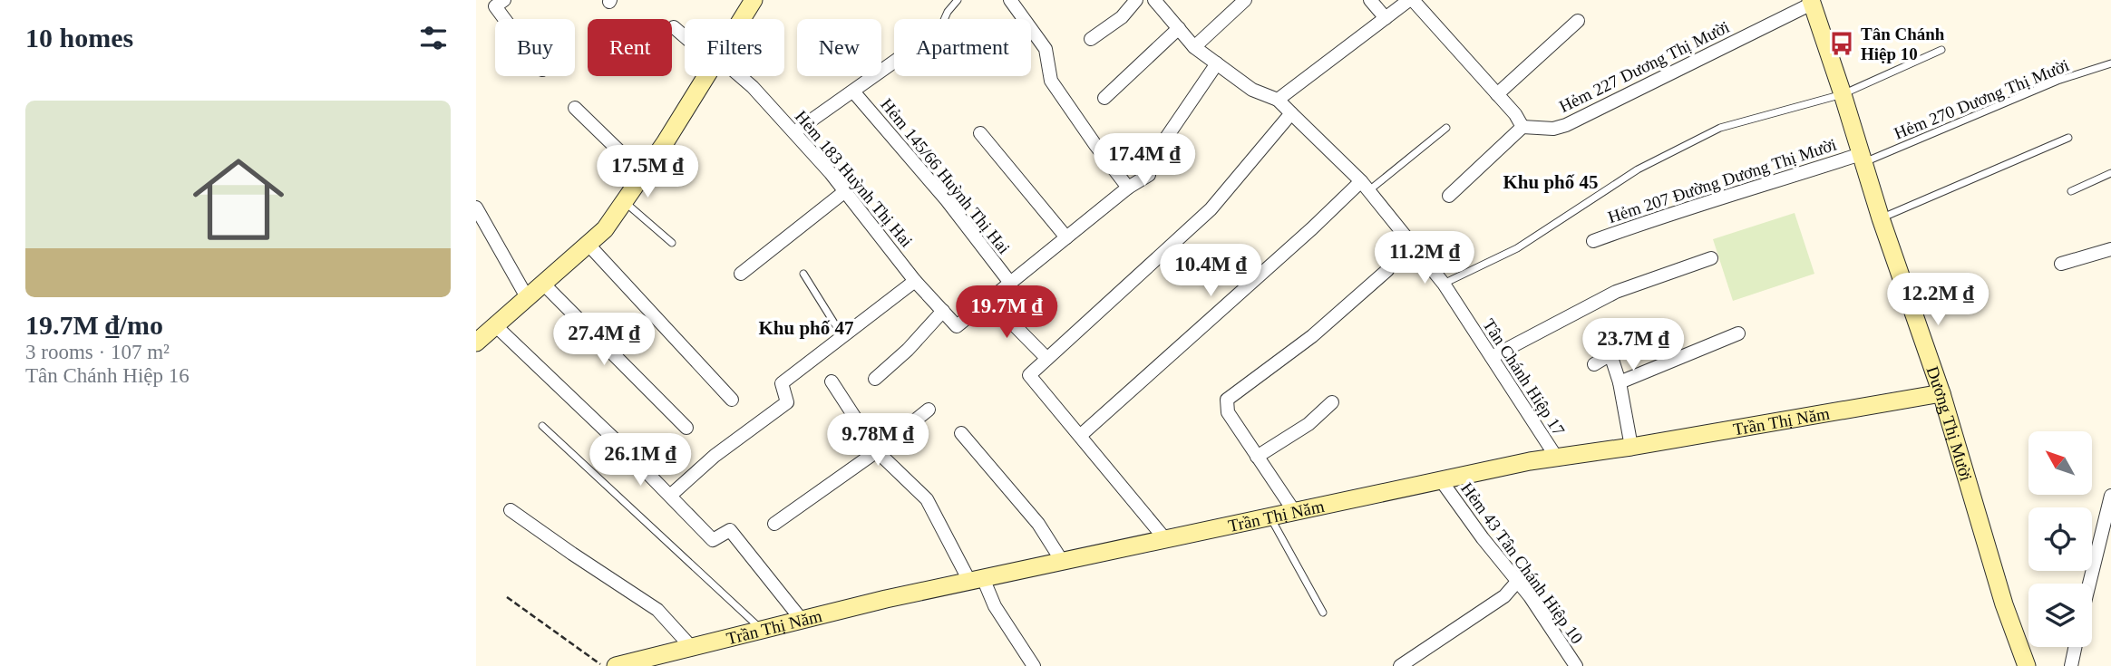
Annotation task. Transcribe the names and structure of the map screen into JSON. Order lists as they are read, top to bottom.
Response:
{
  "streets": {
    "street": [
      "Hẻm 227 Dương Thị Mười",
      "Hẻm 145/66 Huỳnh Thị Hai",
      "Hẻm 183 Huỳnh Thị Hai",
      "Hẻm 207 Đường Dương Thị Mười",
      "Tân Chánh Hiệp 17",
      "Trần Thị Năm",
      "Dương Thị Mười",
      "Hẻm 43 Tân Chánh Hiệp 10"
    ],
    "lane": ["Hẻm 270 Dương Thị Mười"]
  },
  "crossings": [
    ["Hẻm 227 Dương Thị Mười", "Dương Thị Mười"],
    ["Hẻm 270 Dương Thị Mười", "Hẻm 207 Đường Dương Thị Mười"],
    ["Hẻm 270 Dương Thị Mười", "Dương Thị Mười"],
    ["Hẻm 207 Đường Dương Thị Mười", "Dương Thị Mười"],
    ["Tân Chánh Hiệp 17", "Trần Thị Năm"],
    ["Trần Thị Năm", "Dương Thị Mười"],
    ["Trần Thị Năm", "Hẻm 43 Tân Chánh Hiệp 10"]
  ],
  "districts": ["Khu phố 45", "Khu phố 47"],
  "places": {
    "bus stop": ["Tân Chánh Hiệp 10"]
  },
  "north": "top left",
  "page": {
    "heading": "10 homes",
    "chip": [
      "Buy",
      "Rent",
      "Filters",
      "New",
      "Apartment"
    ],
    "list": [
      {
        "name": "19.7M ₫/mo",
        "note": "3 rooms · 107 m² · Tân Chánh Hiệp 16"
      }
    ],
    "price": [
      "17.4M ₫",
      "17.5M ₫",
      "11.2M ₫",
      "10.4M ₫",
      "12.2M ₫",
      "19.7M ₫",
      "27.4M ₫",
      "23.7M ₫",
      "9.78M ₫",
      "26.1M ₫"
    ]
  }
}
